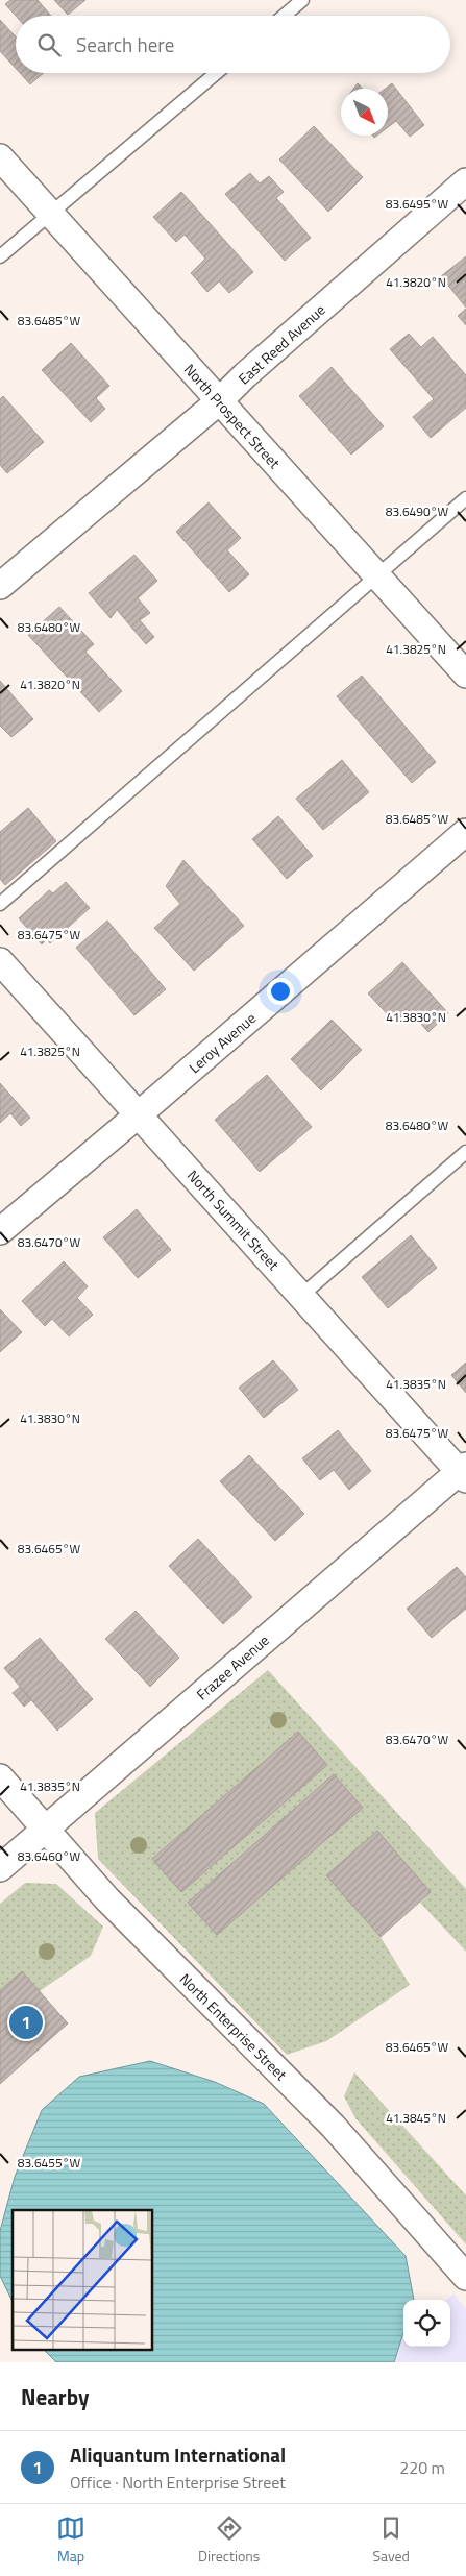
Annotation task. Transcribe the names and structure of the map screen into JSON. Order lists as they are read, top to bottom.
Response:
{
  "streets": {
    "street": [
      "East Reed Avenue",
      "North Prospect Street",
      "Leroy Avenue",
      "North Summit Street",
      "Frazee Avenue",
      "North Enterprise Street"
    ]
  },
  "crossings": [
    ["East Reed Avenue", "North Prospect Street"],
    ["Leroy Avenue", "North Summit Street"],
    ["North Summit Street", "Frazee Avenue"],
    ["Frazee Avenue", "North Enterprise Street"]
  ],
  "north": "bottom right",
  "page": {
    "search": "Search here",
    "pins": "1",
    "heading": "Nearby",
    "list": [
      {
        "mark": "1",
        "name": "Aliquantum International",
        "note": "Office · North Enterprise Street",
        "value": "220 m"
      }
    ],
    "nav": ["Map", "Directions", "Saved"]
  },
  "coordinates": [
    "83.6495°W",
    "41.3820°N",
    "83.6485°W",
    "83.6490°W",
    "83.6480°W",
    "41.3825°N",
    "83.6475°W",
    "41.3830°N",
    "83.6470°W",
    "41.3835°N",
    "83.6465°W",
    "83.6460°W",
    "41.3845°N",
    "83.6455°W"
  ]
}
